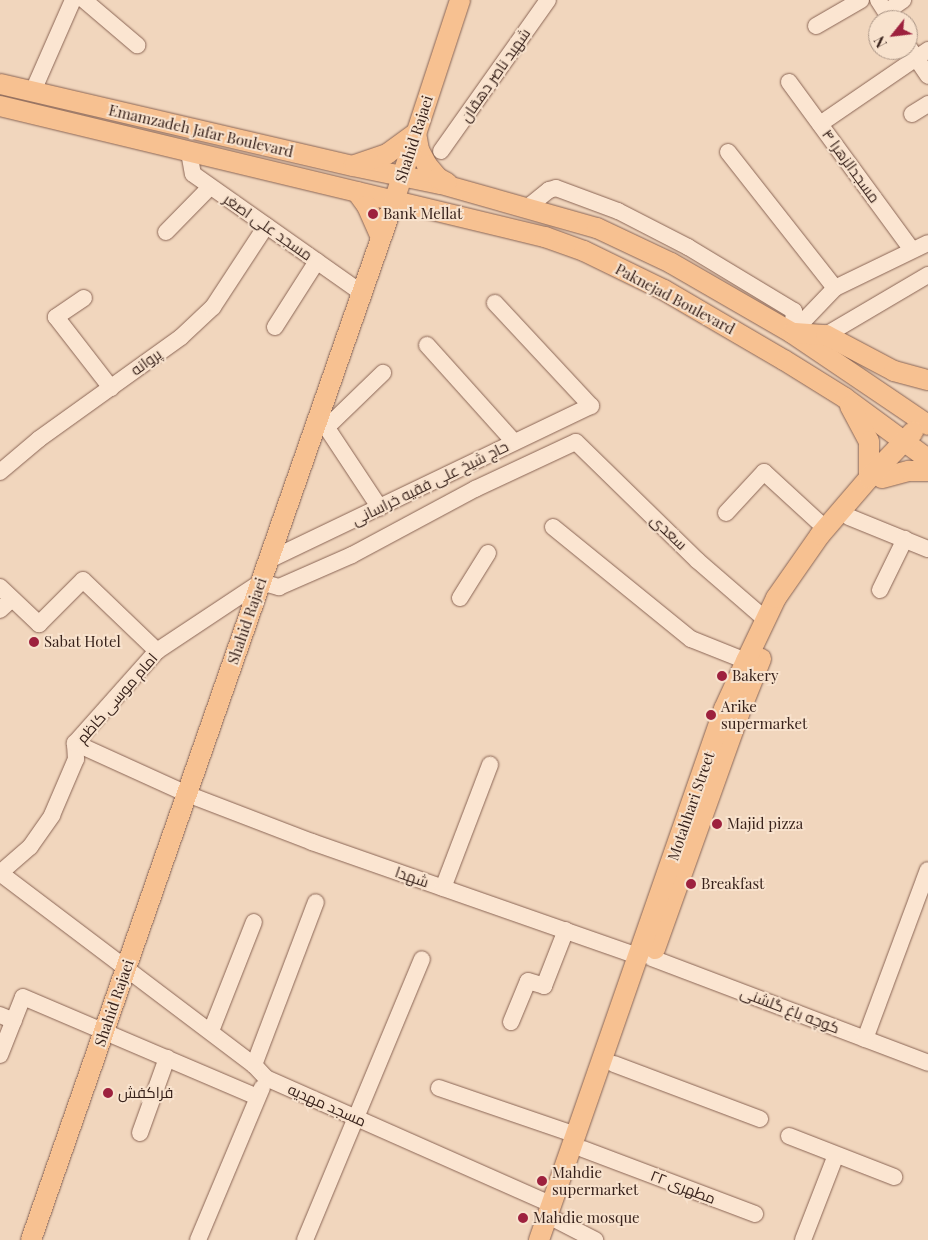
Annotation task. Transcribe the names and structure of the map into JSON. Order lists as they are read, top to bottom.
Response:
{
  "streets": {
    "main road": [
      "Emamzadeh Jafar Boulevard",
      "Shahid Rajaei",
      "Paknejad Boulevard",
      "Motahhari Street"
    ],
    "street": [
      "شهید ناصر دهقان",
      "مسجدالزهرا ۴",
      "مسجد علی اصغر",
      "پروانه",
      "حاج شیخ علی فقیه خراسانی",
      "سعدی",
      "امام موسی کاظم",
      "شهدا",
      "کوچه باغ گلشنی",
      "مسجد مهدیه",
      "مطهری ۲۲"
    ]
  },
  "crossings": [
    ["Emamzadeh Jafar Boulevard", "Shahid Rajaei"],
    ["Emamzadeh Jafar Boulevard", "مسجد علی اصغر"],
    ["Emamzadeh Jafar Boulevard", "Paknejad Boulevard"],
    ["Shahid Rajaei", "مسجد علی اصغر"],
    ["Shahid Rajaei", "Paknejad Boulevard"],
    ["Shahid Rajaei", "حاج شیخ علی فقیه خراسانی"],
    ["Shahid Rajaei", "امام موسی کاظم"],
    ["Shahid Rajaei", "شهدا"],
    ["Shahid Rajaei", "مسجد مهدیه"],
    ["مسجد علی اصغر", "پروانه"],
    ["Paknejad Boulevard", "Motahhari Street"],
    ["حاج شیخ علی فقیه خراسانی", "سعدی"],
    ["حاج شیخ علی فقیه خراسانی", "امام موسی کاظم"],
    ["سعدی", "Motahhari Street"],
    ["امام موسی کاظم", "شهدا"],
    ["امام موسی کاظم", "مسجد مهدیه"],
    ["Motahhari Street", "شهدا"],
    ["Motahhari Street", "کوچه باغ گلشنی"],
    ["Motahhari Street", "مسجد مهدیه"],
    ["Motahhari Street", "مطهری ۲۲"],
    ["شهدا", "کوچه باغ گلشنی"]
  ],
  "places": [
    "Bank Mellat",
    "Sabat Hotel",
    "Bakery",
    "Arike supermarket",
    "Majid pizza",
    "Breakfast",
    "فراکفش",
    "Mahdie supermarket",
    "Mahdie mosque"
  ],
  "north": "bottom left"
}
